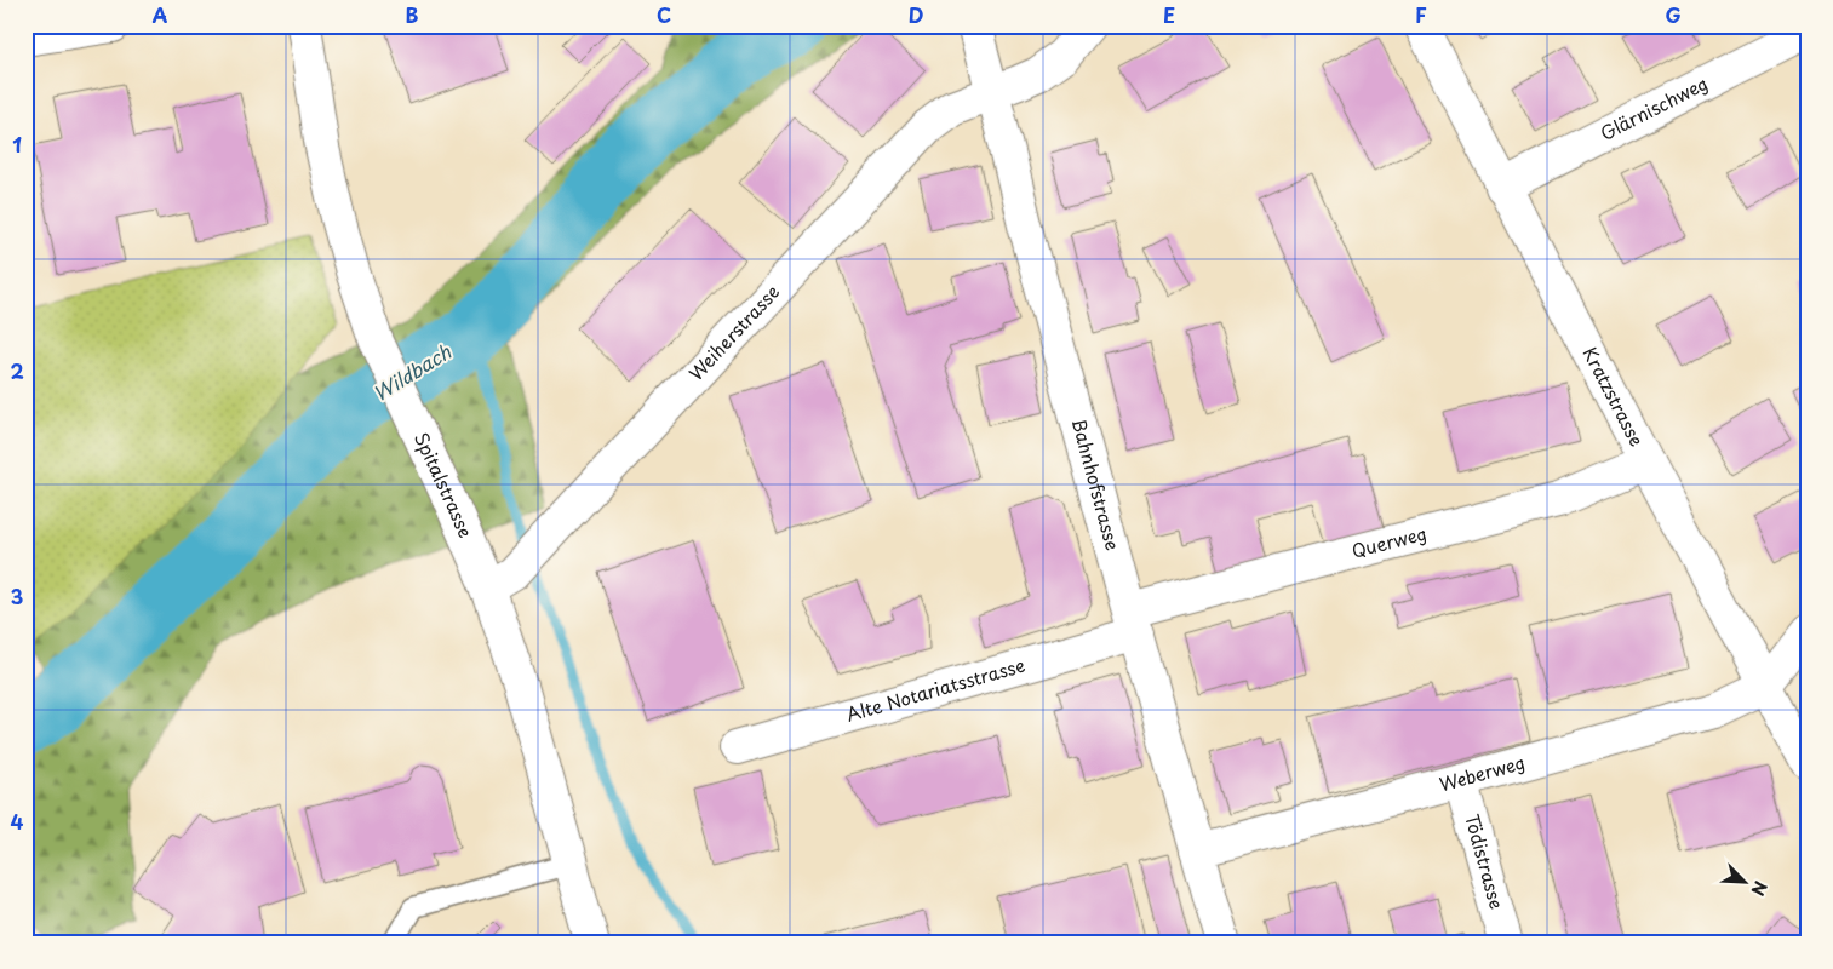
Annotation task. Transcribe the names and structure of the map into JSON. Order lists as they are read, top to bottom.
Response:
{
  "streets": {
    "street": [
      "Glärnischweg",
      "Weiherstrasse",
      "Kratzstrasse",
      "Spitalstrasse",
      "Bahnhofstrasse",
      "Querweg",
      "Alte Notariatsstrasse",
      "Weberweg",
      "Tödistrasse"
    ]
  },
  "crossings": [
    ["Glärnischweg", "Kratzstrasse"],
    ["Weiherstrasse", "Spitalstrasse"],
    ["Weiherstrasse", "Bahnhofstrasse"],
    ["Kratzstrasse", "Querweg"],
    ["Kratzstrasse", "Weberweg"],
    ["Bahnhofstrasse", "Querweg"],
    ["Bahnhofstrasse", "Alte Notariatsstrasse"],
    ["Bahnhofstrasse", "Weberweg"],
    ["Querweg", "Alte Notariatsstrasse"],
    ["Weberweg", "Tödistrasse"]
  ],
  "water": ["Wildbach"],
  "north": "bottom right",
  "grid": {
    "columns": [
      "A",
      "B",
      "C",
      "D",
      "E",
      "F",
      "G"
    ],
    "rows": [
      "1",
      "2",
      "3",
      "4"
    ]
  }
}
